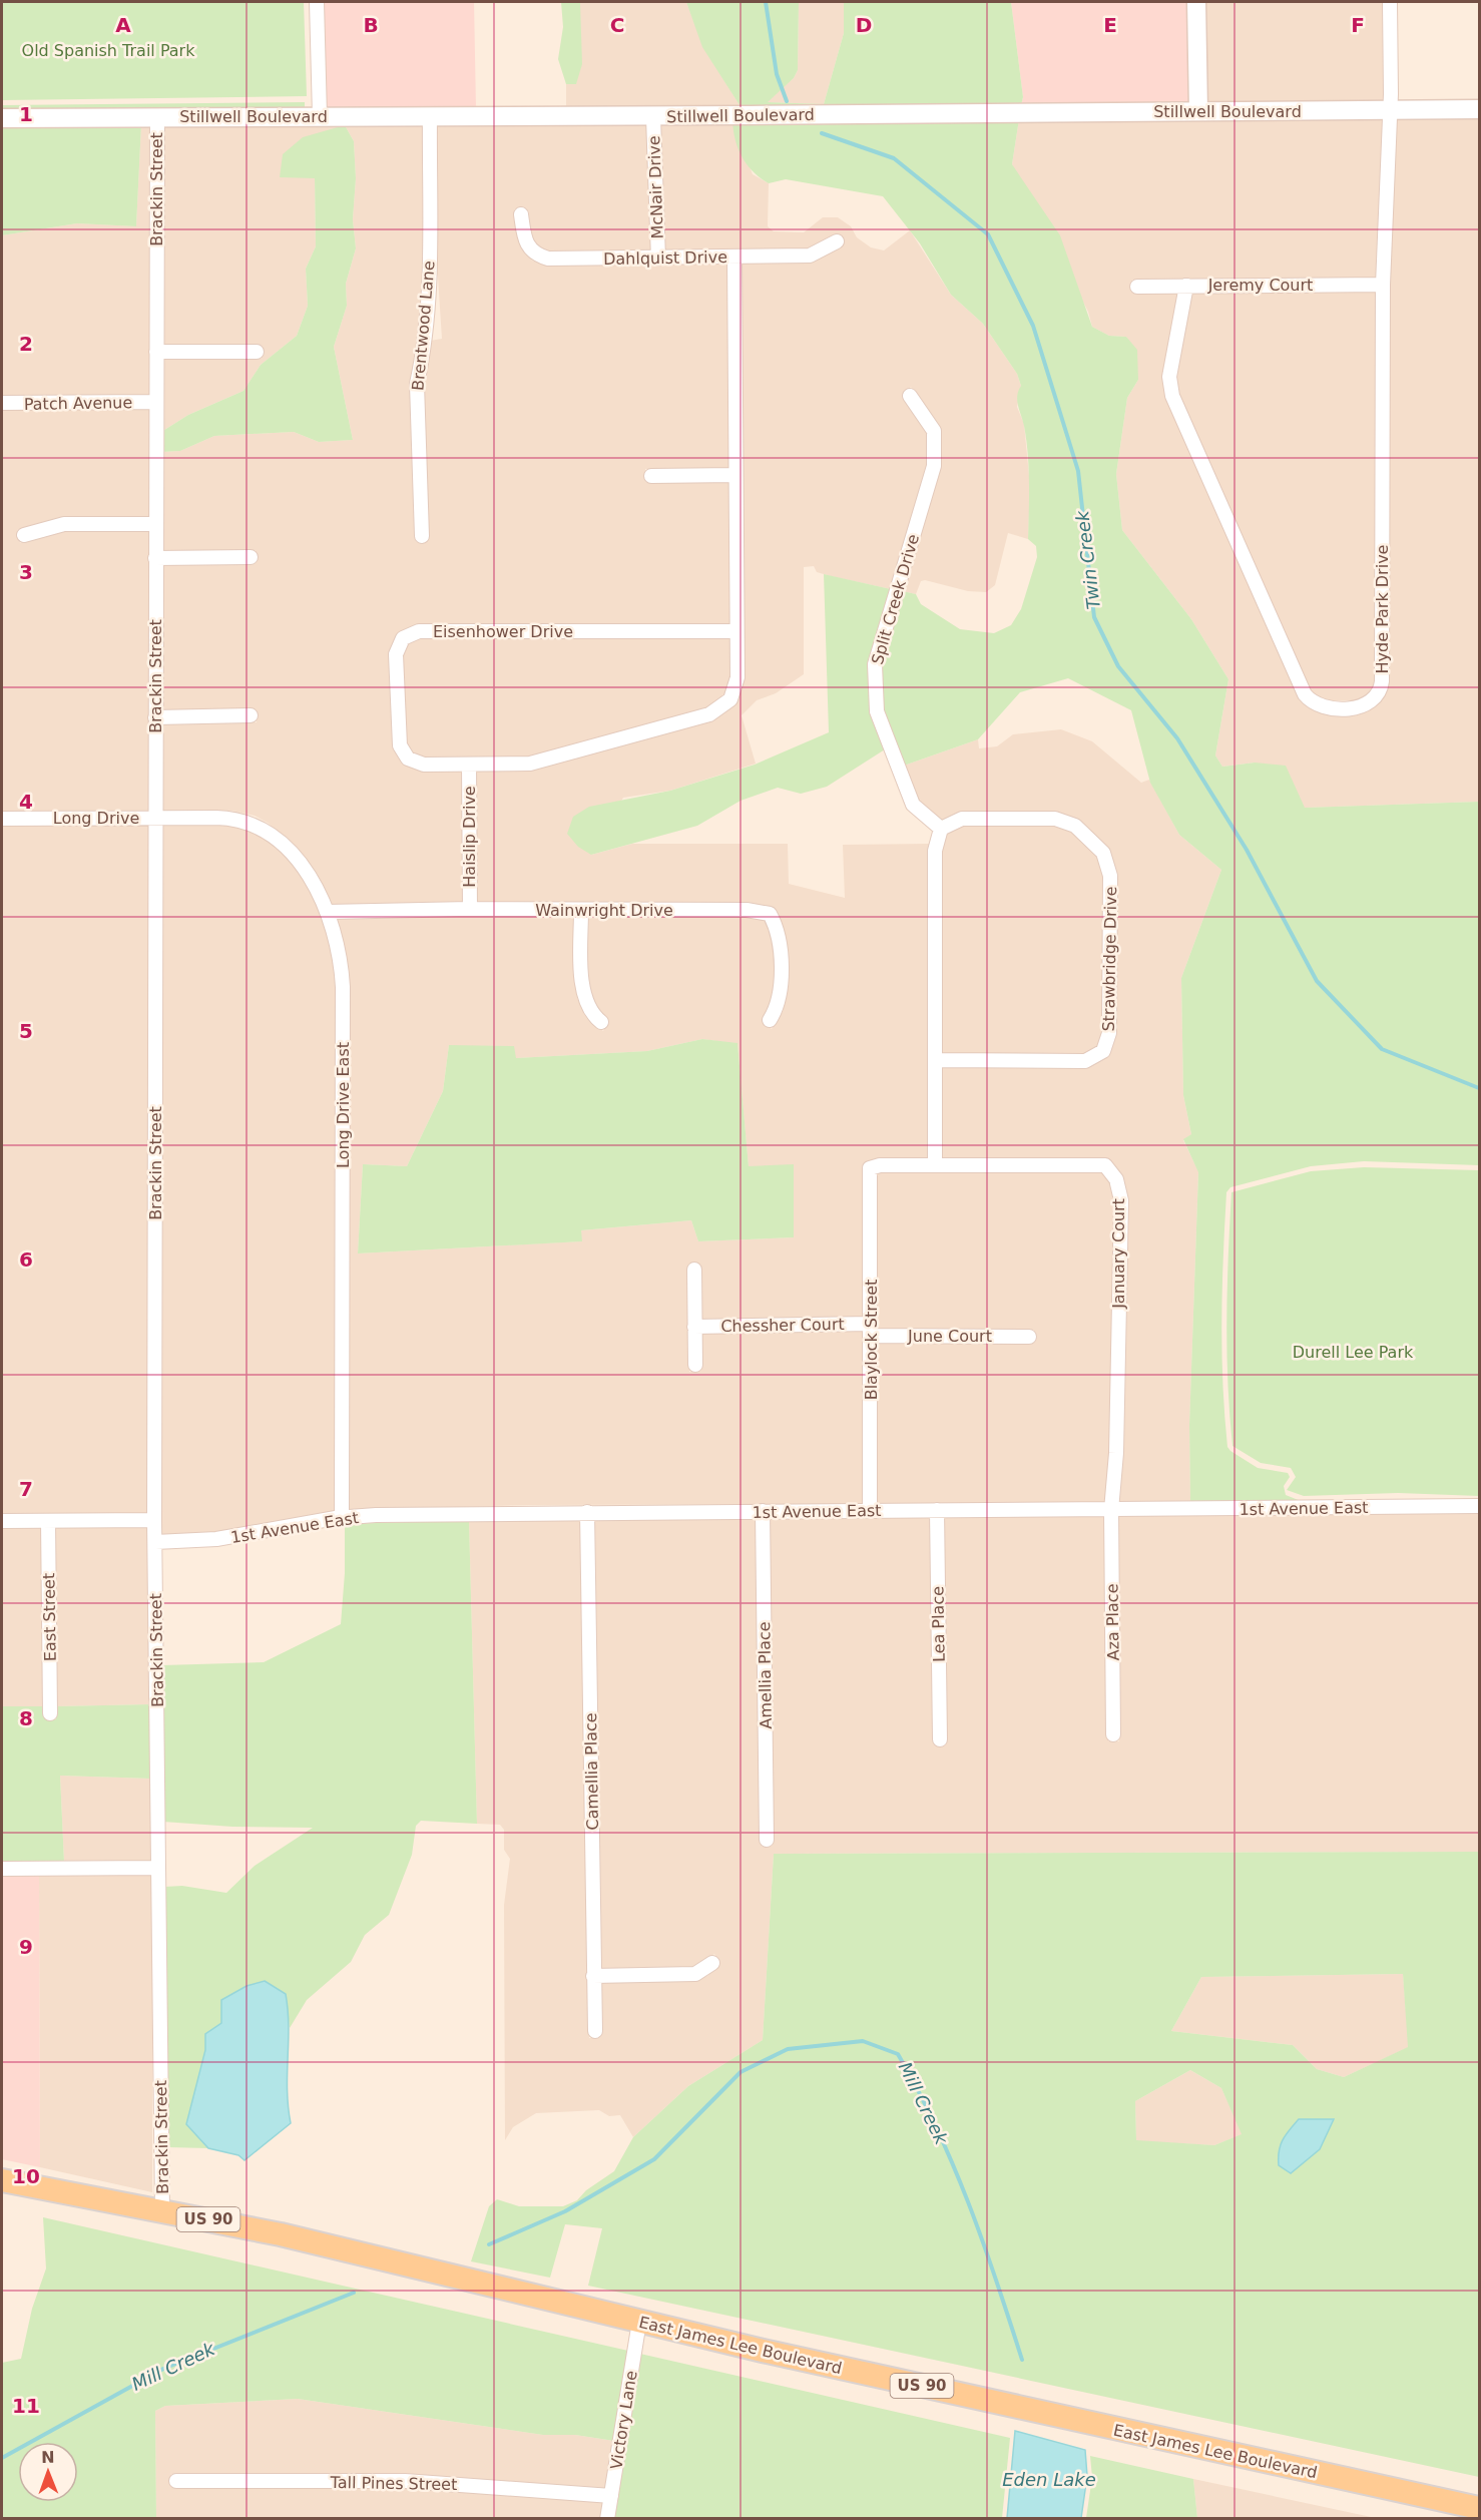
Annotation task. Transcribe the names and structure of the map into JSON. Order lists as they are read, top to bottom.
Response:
{
  "streets": {
    "main road": ["US 90", "East James Lee Boulevard"],
    "street": [
      "Stillwell Boulevard",
      "McNair Drive",
      "Brackin Street",
      "Dahlquist Drive",
      "Jeremy Court",
      "Brentwood Lane",
      "Patch Avenue",
      "Split Creek Drive",
      "Hyde Park Drive",
      "Eisenhower Drive",
      "Long Drive",
      "Haislip Drive",
      "Wainwright Drive",
      "Strawbridge Drive",
      "Long Drive East",
      "January Court",
      "Chessher Court",
      "June Court",
      "Blaylock Street",
      "1st Avenue East",
      "East Street",
      "Aza Place",
      "Lea Place",
      "Amellia Place",
      "Camellia Place",
      "Victory Lane",
      "Tall Pines Street"
    ]
  },
  "crossings": [
    ["Stillwell Boulevard", "McNair Drive"],
    ["Stillwell Boulevard", "Brackin Street"],
    ["Stillwell Boulevard", "Brentwood Lane"],
    ["Stillwell Boulevard", "Hyde Park Drive"],
    ["McNair Drive", "Dahlquist Drive"],
    ["Brackin Street", "Patch Avenue"],
    ["Brackin Street", "Long Drive"],
    ["Brackin Street", "Long Drive East"],
    ["Brackin Street", "1st Avenue East"],
    ["Brackin Street", "East James Lee Boulevard"],
    ["Dahlquist Drive", "Eisenhower Drive"],
    ["Jeremy Court", "Hyde Park Drive"],
    ["Split Creek Drive", "Strawbridge Drive"],
    ["Eisenhower Drive", "Haislip Drive"],
    ["Long Drive", "Long Drive East"],
    ["Haislip Drive", "Wainwright Drive"],
    ["Wainwright Drive", "Long Drive East"],
    ["Long Drive East", "1st Avenue East"],
    ["January Court", "Blaylock Street"],
    ["January Court", "1st Avenue East"],
    ["January Court", "Aza Place"],
    ["Chessher Court", "June Court"],
    ["Chessher Court", "Blaylock Street"],
    ["June Court", "Blaylock Street"],
    ["Blaylock Street", "1st Avenue East"],
    ["1st Avenue East", "Aza Place"],
    ["1st Avenue East", "Lea Place"],
    ["1st Avenue East", "Amellia Place"],
    ["1st Avenue East", "Camellia Place"],
    ["East James Lee Boulevard", "Victory Lane"],
    ["Victory Lane", "Tall Pines Street"]
  ],
  "water": ["Twin Creek", "Mill Creek", "Eden Lake"],
  "parks": ["Old Spanish Trail Park", "Durell Lee Park"],
  "north": "top",
  "grid": {
    "columns": [
      "A",
      "B",
      "C",
      "D",
      "E",
      "F"
    ],
    "rows": [
      "1",
      "2",
      "3",
      "4",
      "5",
      "6",
      "7",
      "8",
      "9",
      "10",
      "11"
    ]
  }
}
